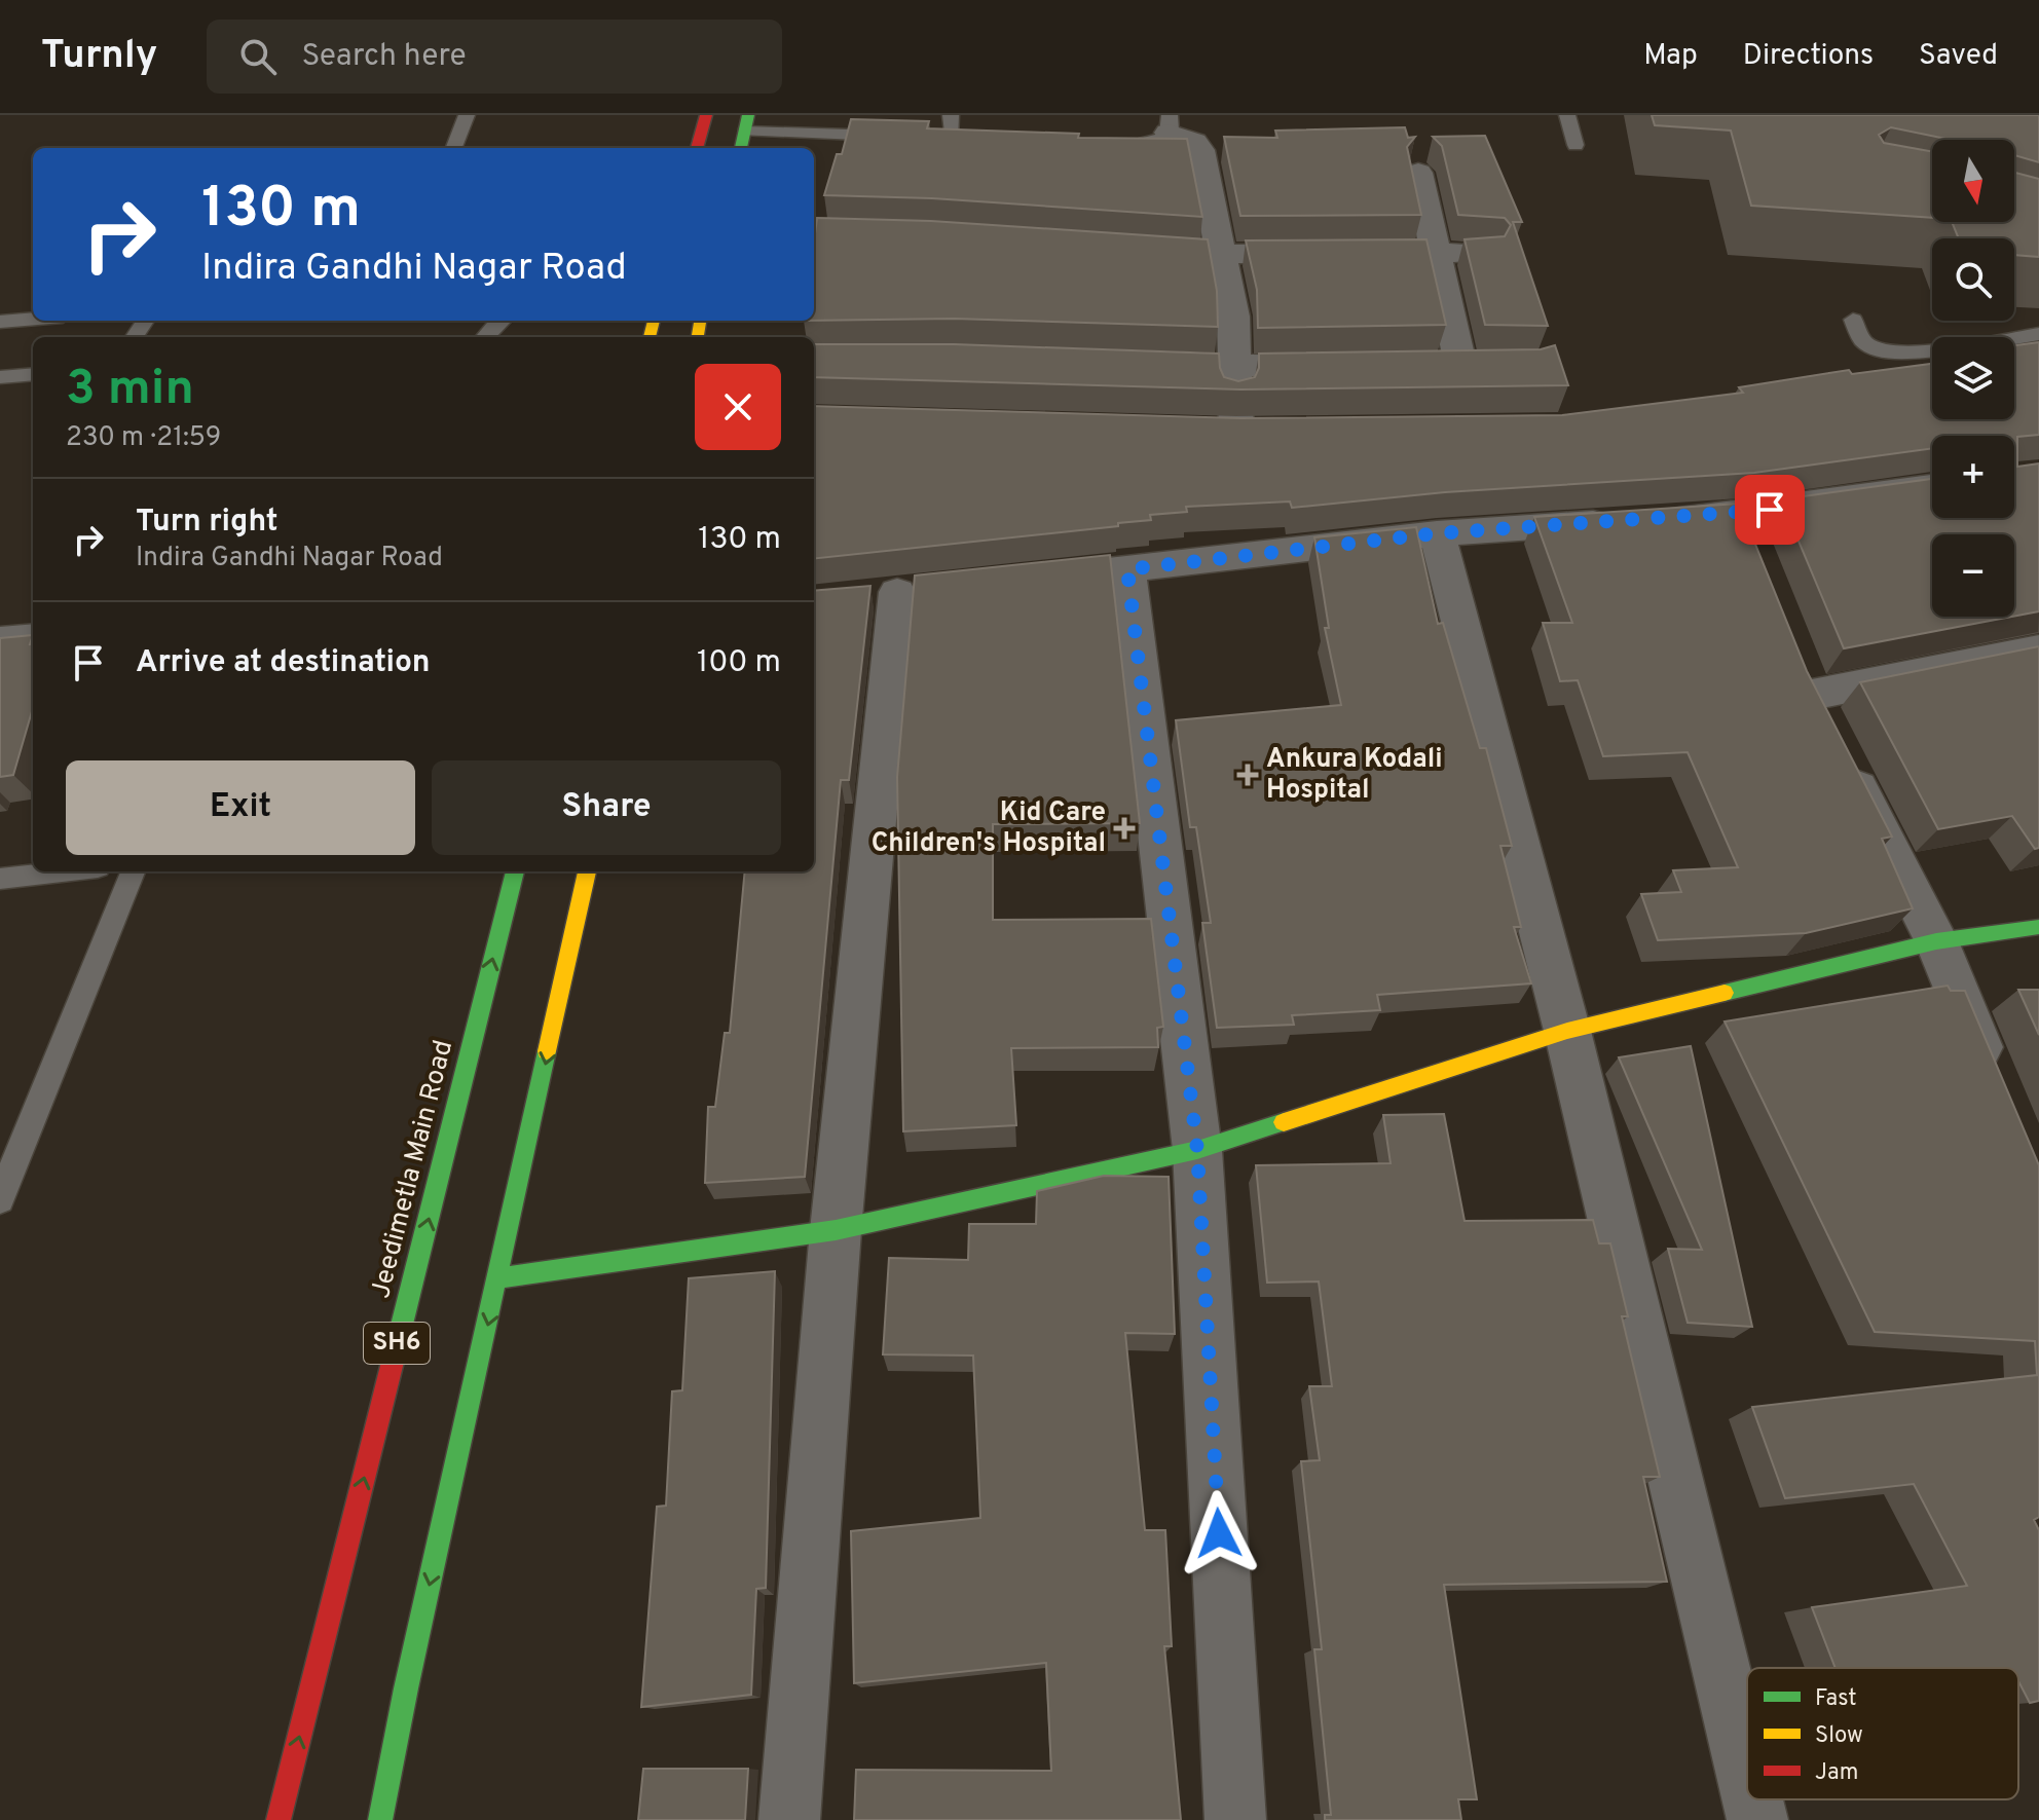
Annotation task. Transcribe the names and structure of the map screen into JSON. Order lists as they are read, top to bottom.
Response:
{
  "streets": {
    "main road": ["Jeedimetla Main Road", "SH6"]
  },
  "places": {
    "health": ["Ankura Kodali Hospital", "Kid Care Children's Hospital"]
  },
  "legend": ["Fast", "Slow", "Jam"],
  "north": "bottom",
  "page": {
    "header": "Turnly",
    "search": "Search here",
    "nav": ["Map", "Directions", "Saved"],
    "map_buttons": ["+", "−"],
    "turn": ["130 m", "Indira Gandhi Nagar Road"],
    "heading": ["3 min", "230 m · 21:59"],
    "list": [
      {
        "name": "Turn right",
        "note": "Indira Gandhi Nagar Road",
        "value": "130 m"
      },
      {
        "name": "Arrive at destination",
        "value": "100 m"
      }
    ],
    "buttons": ["Exit", "Share"]
  }
}
